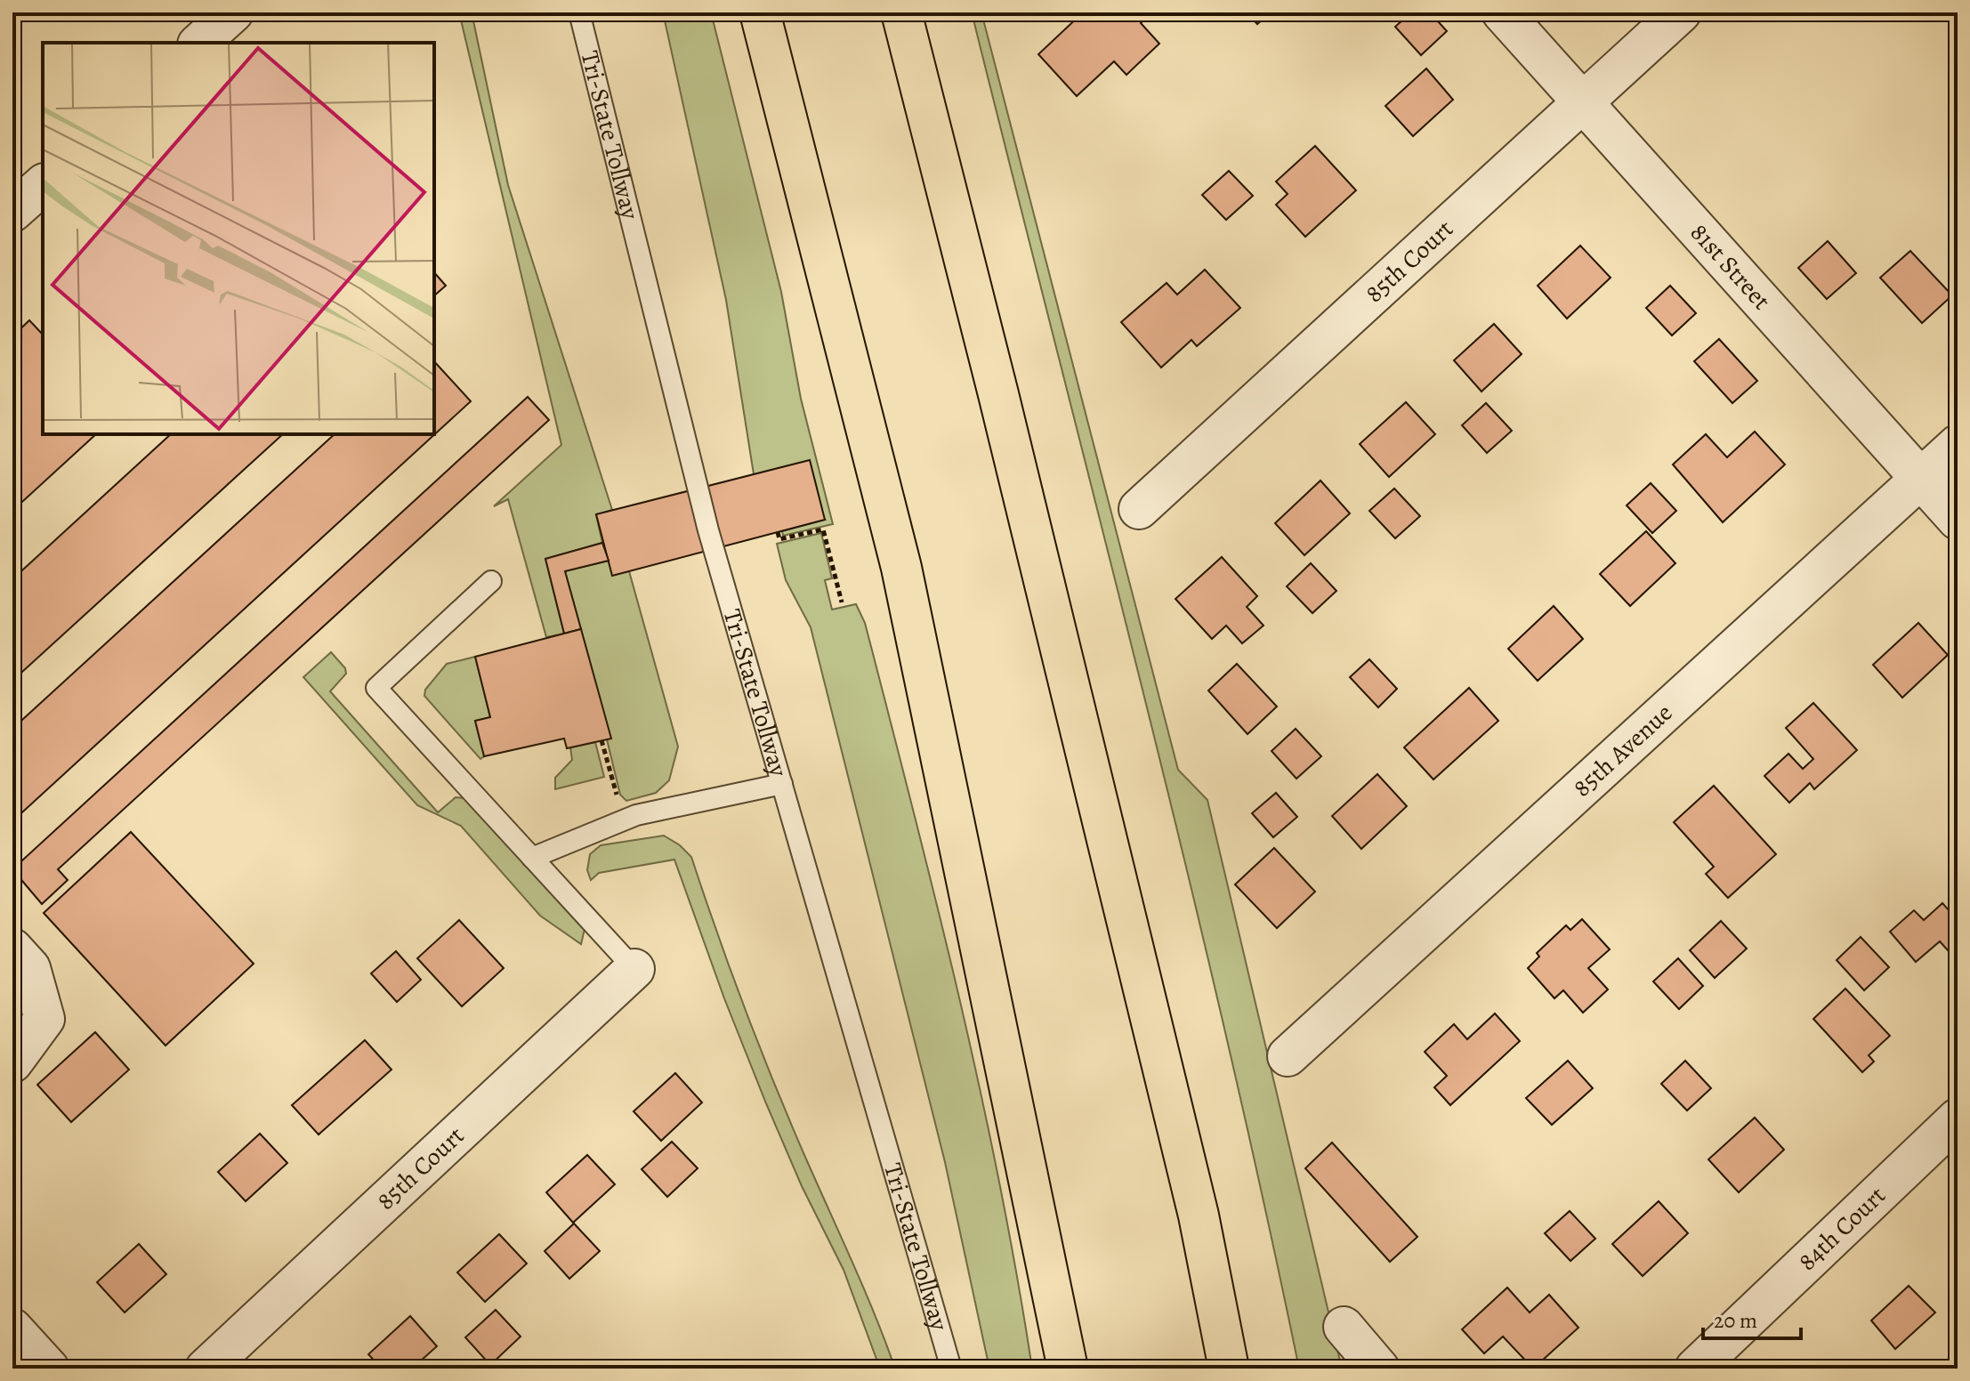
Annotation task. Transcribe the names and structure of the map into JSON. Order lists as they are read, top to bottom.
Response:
{
  "streets": {
    "street": [
      "85th Court",
      "81st Street",
      "85th Avenue",
      "84th Court"
    ],
    "lane": ["Tri-State Tollway"]
  },
  "crossings": [
    ["85th Court", "81st Street"],
    ["81st Street", "85th Avenue"]
  ],
  "scale_bar": "20 m"
}
